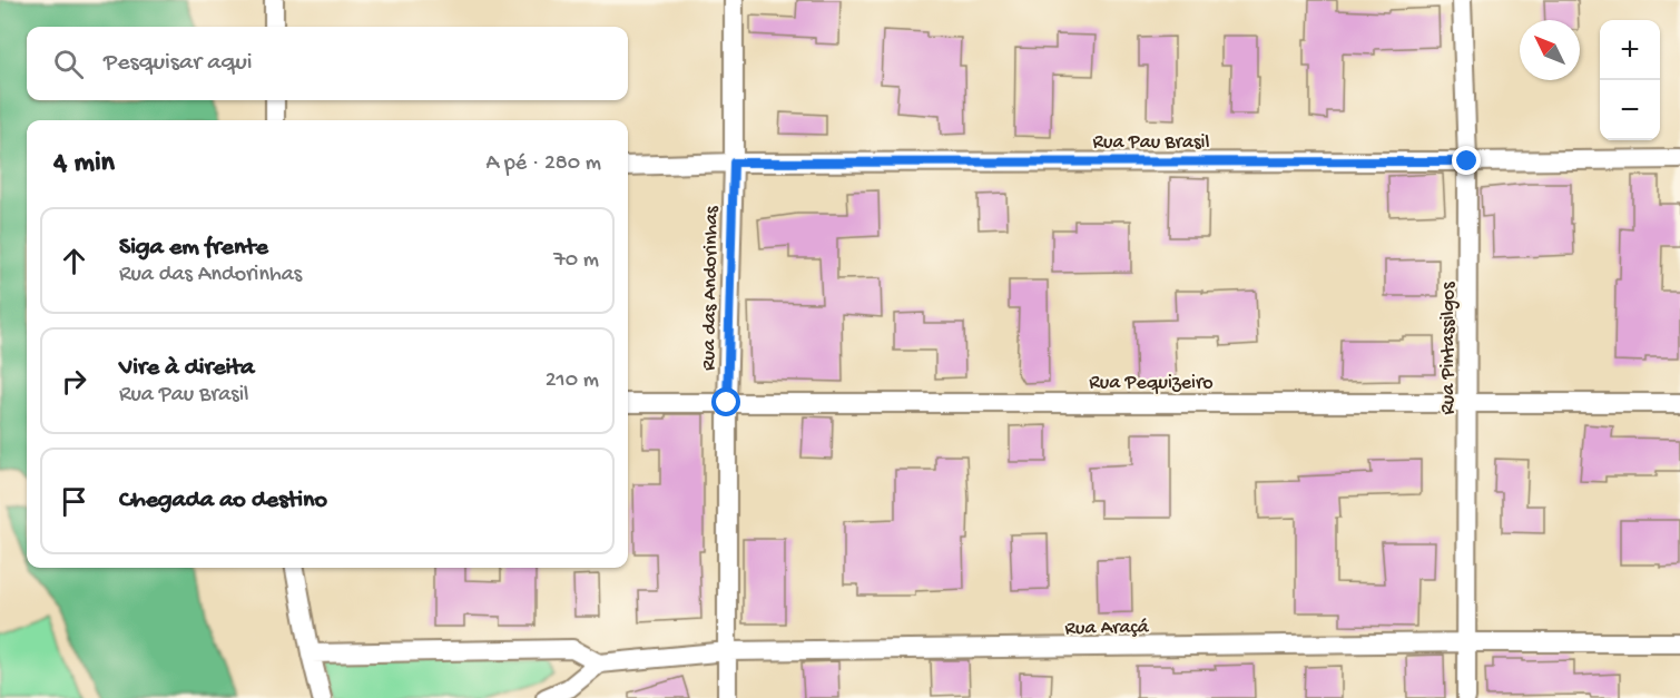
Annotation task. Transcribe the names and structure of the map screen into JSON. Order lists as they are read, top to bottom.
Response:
{
  "streets": {
    "street": [
      "Rua Pau Brasil",
      "Rua das Andorinhas",
      "Rua Pintassilgos",
      "Rua Pequizeiro",
      "Rua Araçá"
    ]
  },
  "crossings": [
    ["Rua Pau Brasil", "Rua das Andorinhas"],
    ["Rua Pau Brasil", "Rua Pintassilgos"],
    ["Rua das Andorinhas", "Rua Pequizeiro"],
    ["Rua das Andorinhas", "Rua Araçá"],
    ["Rua Pintassilgos", "Rua Pequizeiro"],
    ["Rua Pintassilgos", "Rua Araçá"]
  ],
  "north": "top left",
  "page": {
    "map_buttons": ["+", "−"],
    "search": "Pesquisar aqui",
    "heading": ["4 min", "A pé · 280 m"],
    "list": [
      ["Siga em frente", "Rua das Andorinhas", "70 m"],
      ["Vire à direita", "Rua Pau Brasil", "210 m"],
      "Chegada ao destino"
    ]
  }
}
